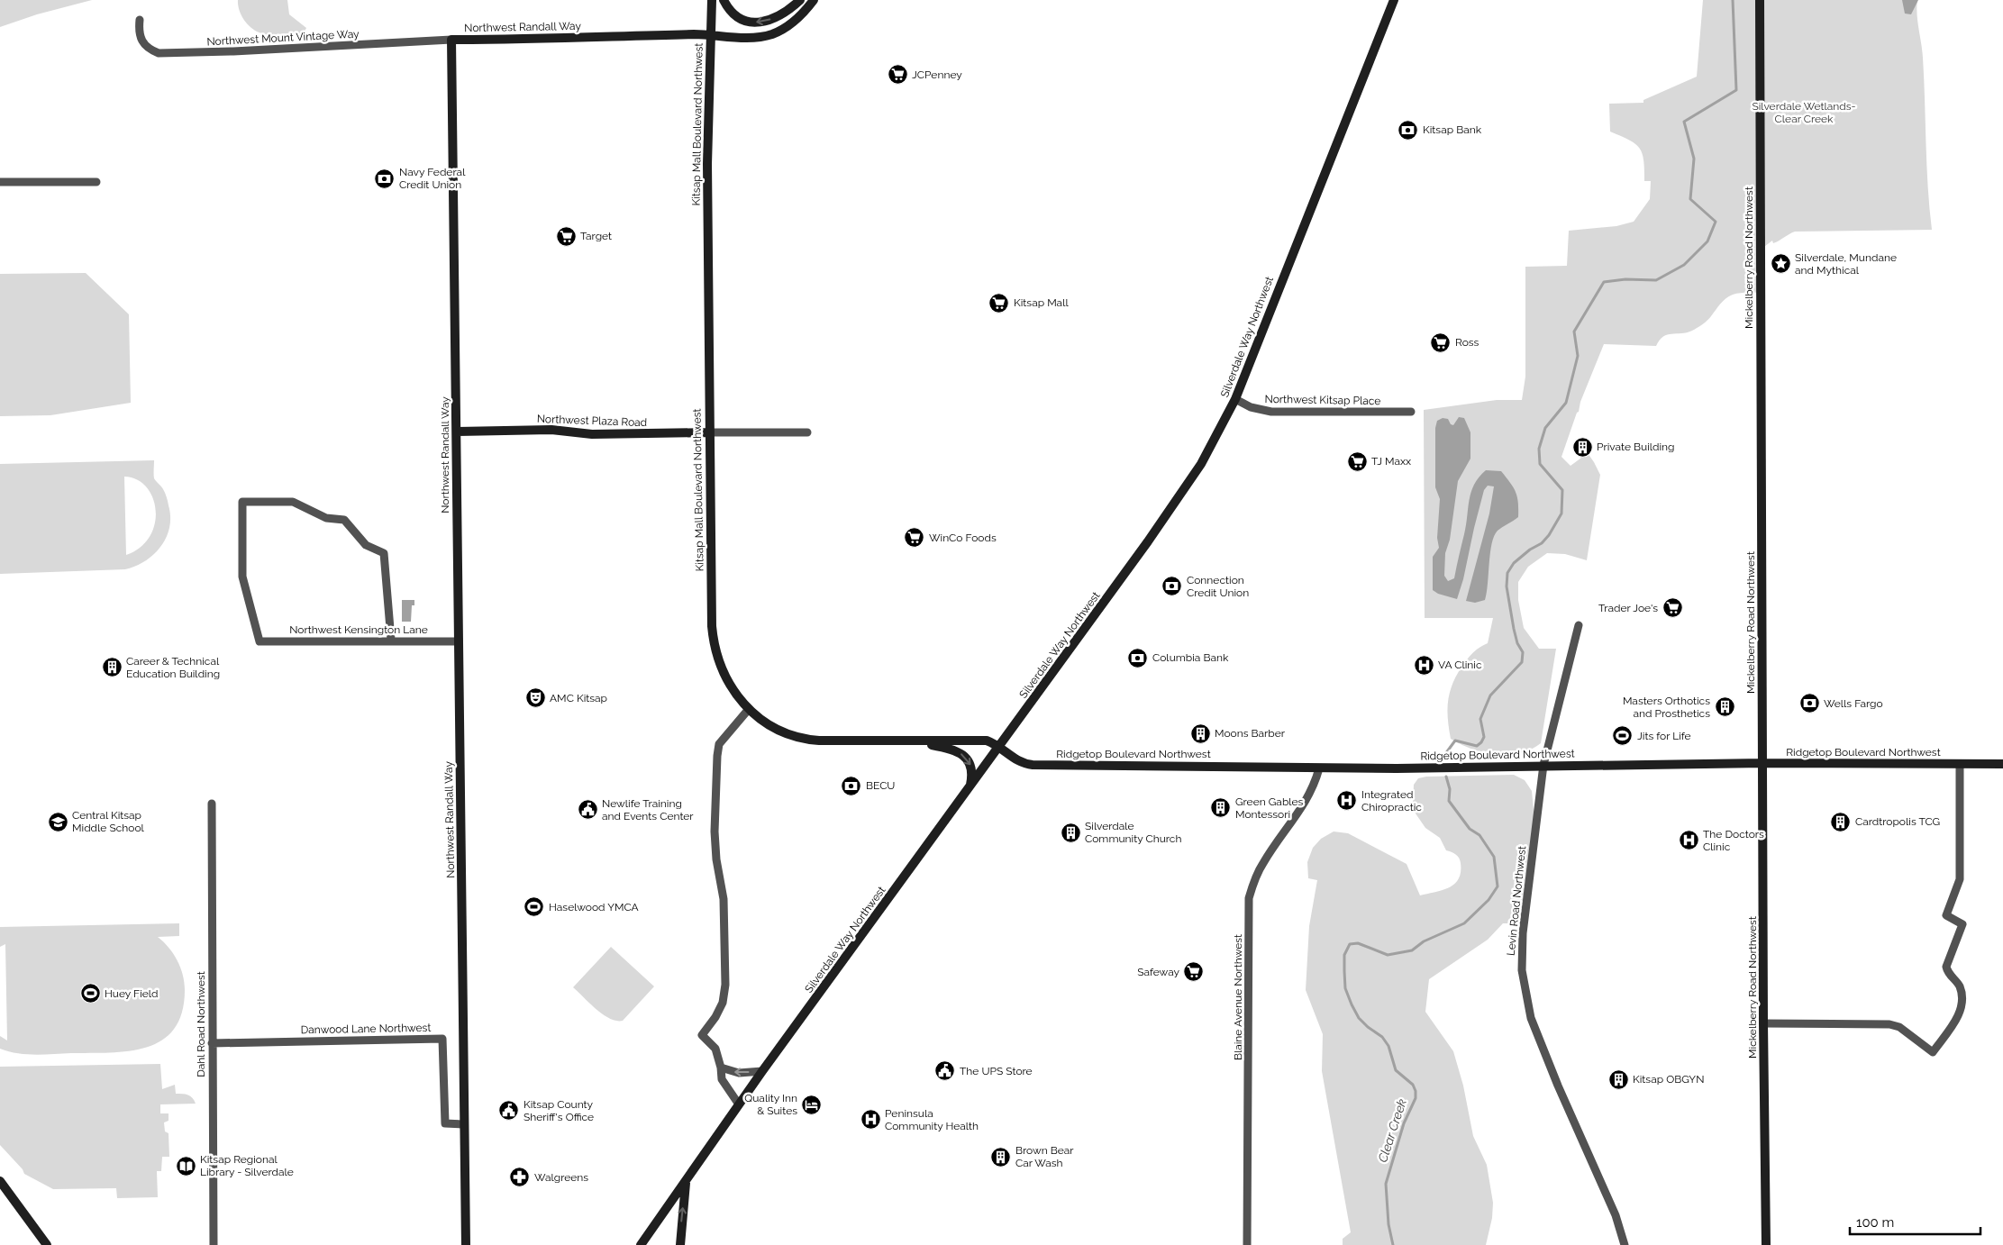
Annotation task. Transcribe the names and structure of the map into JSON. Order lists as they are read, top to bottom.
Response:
{
  "streets": {
    "main road": [
      "Northwest Randall Way",
      "Kitsap Mall Boulevard Northwest",
      "Mickelberry Road Northwest",
      "Silverdale Way Northwest",
      "Northwest Plaza Road",
      "Ridgetop Boulevard Northwest"
    ],
    "street": [
      "Northwest Mount Vintage Way",
      "Northwest Kitsap Place",
      "Northwest Kensington Lane",
      "Levin Road Northwest",
      "Blaine Avenue Northwest",
      "Dahl Road Northwest",
      "Danwood Lane Northwest"
    ]
  },
  "crossings": [
    ["Northwest Randall Way", "Northwest Mount Vintage Way"],
    ["Northwest Randall Way", "Kitsap Mall Boulevard Northwest"],
    ["Northwest Randall Way", "Northwest Plaza Road"],
    ["Northwest Randall Way", "Northwest Kensington Lane"],
    ["Northwest Randall Way", "Danwood Lane Northwest"],
    ["Kitsap Mall Boulevard Northwest", "Silverdale Way Northwest"],
    ["Kitsap Mall Boulevard Northwest", "Northwest Plaza Road"],
    ["Kitsap Mall Boulevard Northwest", "Ridgetop Boulevard Northwest"],
    ["Mickelberry Road Northwest", "Ridgetop Boulevard Northwest"],
    ["Silverdale Way Northwest", "Northwest Kitsap Place"],
    ["Silverdale Way Northwest", "Ridgetop Boulevard Northwest"],
    ["Ridgetop Boulevard Northwest", "Levin Road Northwest"],
    ["Ridgetop Boulevard Northwest", "Blaine Avenue Northwest"],
    ["Dahl Road Northwest", "Danwood Lane Northwest"]
  ],
  "water": ["Clear Creek"],
  "parks": ["Silverdale Wetlands- Clear Creek"],
  "places": {
    "supermarket": [
      "JCPenney",
      "Target",
      "Kitsap Mall",
      "Ross",
      "TJ Maxx",
      "WinCo Foods",
      "Trader Joe's",
      "Safeway"
    ],
    "bank": [
      "Kitsap Bank",
      "Navy Federal Credit Union",
      "Connection Credit Union",
      "Columbia Bank",
      "Wells Fargo",
      "BECU"
    ],
    "place": ["Silverdale, Mundane and Mythical"],
    "building": [
      "Private Building",
      "Career & Technical Education Building",
      "Masters Orthotics and Prosthetics",
      "Moons Barber",
      "Green Gables Montessori",
      "Cardtropolis TCG",
      "Silverdale Community Church",
      "Kitsap OBGYN",
      "Brown Bear Car Wash"
    ],
    "hospital": [
      "VA Clinic",
      "Integrated Chiropractic",
      "The Doctors Clinic",
      "Peninsula Community Health"
    ],
    "theatre": ["AMC Kitsap"],
    "sports": ["Jits for Life", "Haselwood YMCA", "Huey Field"],
    "public building": ["Newlife Training and Events Center", "The UPS Store", "Kitsap County Sheriff's Office"],
    "school or university": ["Central Kitsap Middle School"],
    "hotel": ["Quality Inn & Suites"],
    "library": ["Kitsap Regional Library - Silverdale"],
    "pharmacy": ["Walgreens"]
  },
  "scale_bar": "100 m"
}
